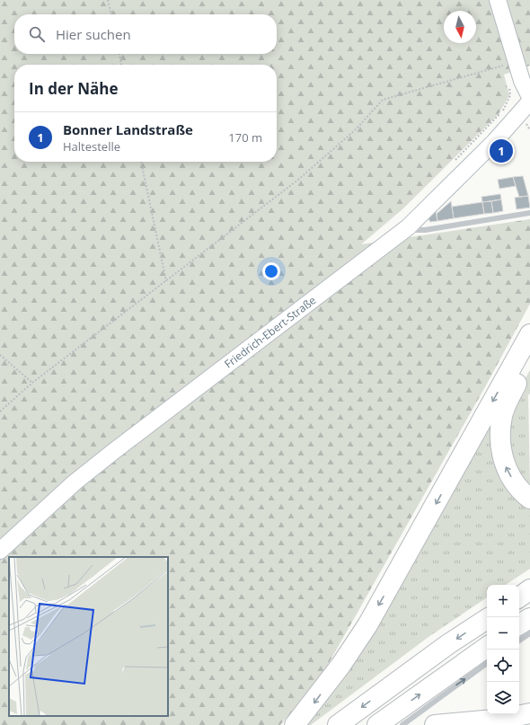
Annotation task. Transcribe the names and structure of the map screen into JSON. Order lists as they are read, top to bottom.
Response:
{
  "streets": {
    "main road": ["Friedrich-Ebert-Straße"]
  },
  "north": "bottom",
  "page": {
    "search": "Hier suchen",
    "heading": "In der Nähe",
    "list": [
      {
        "mark": "1",
        "name": "Bonner Landstraße",
        "note": "Haltestelle",
        "value": "170 m"
      }
    ],
    "pins": "1",
    "map_buttons": ["+", "−"]
  }
}
